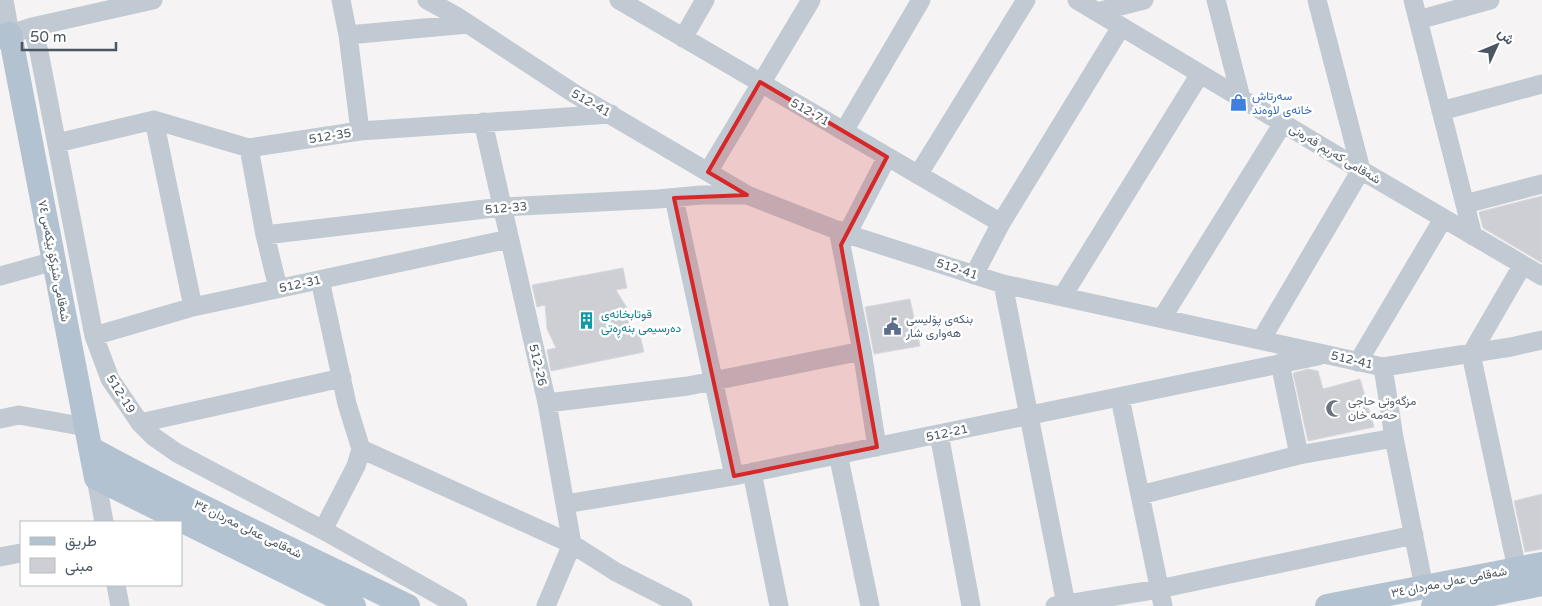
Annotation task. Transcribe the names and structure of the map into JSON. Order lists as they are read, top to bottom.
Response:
{
  "streets": {
    "main road": ["شەقامی شێرکۆ بێکەس ٧٤", "شەقامی عەلی مەردان ٣٤"],
    "street": [
      "512-41",
      "512-71",
      "512-35",
      "شەقامی کەریم قەرەنی",
      "512-33",
      "512-31",
      "512-26",
      "512-19",
      "512-21"
    ]
  },
  "crossings": [
    ["512-41", "512-35"],
    ["512-41", "512-33"],
    ["512-41", "512-21"],
    ["512-35", "512-26"],
    ["512-35", "512-19"],
    ["512-33", "512-26"],
    ["شەقامی شێرکۆ بێکەس ٧٤", "512-19"],
    ["شەقامی شێرکۆ بێکەس ٧٤", "شەقامی عەلی مەردان ٣٤"],
    ["512-31", "512-26"],
    ["512-31", "512-19"],
    ["512-26", "512-21"]
  ],
  "places": {
    "shop": ["سەرتاش خانەی لاوەند"],
    "building": ["قوتابخانەی دەرسیمی بنەڕەتی"],
    "public building": ["بنکەی پۆلیسی هەواری شار"],
    "mosque": ["مزگەوتی حاجی حەمە خان"]
  },
  "legend": ["طريق", "مبنى"],
  "scale_bar": "50 m",
  "north": "top right"
}
